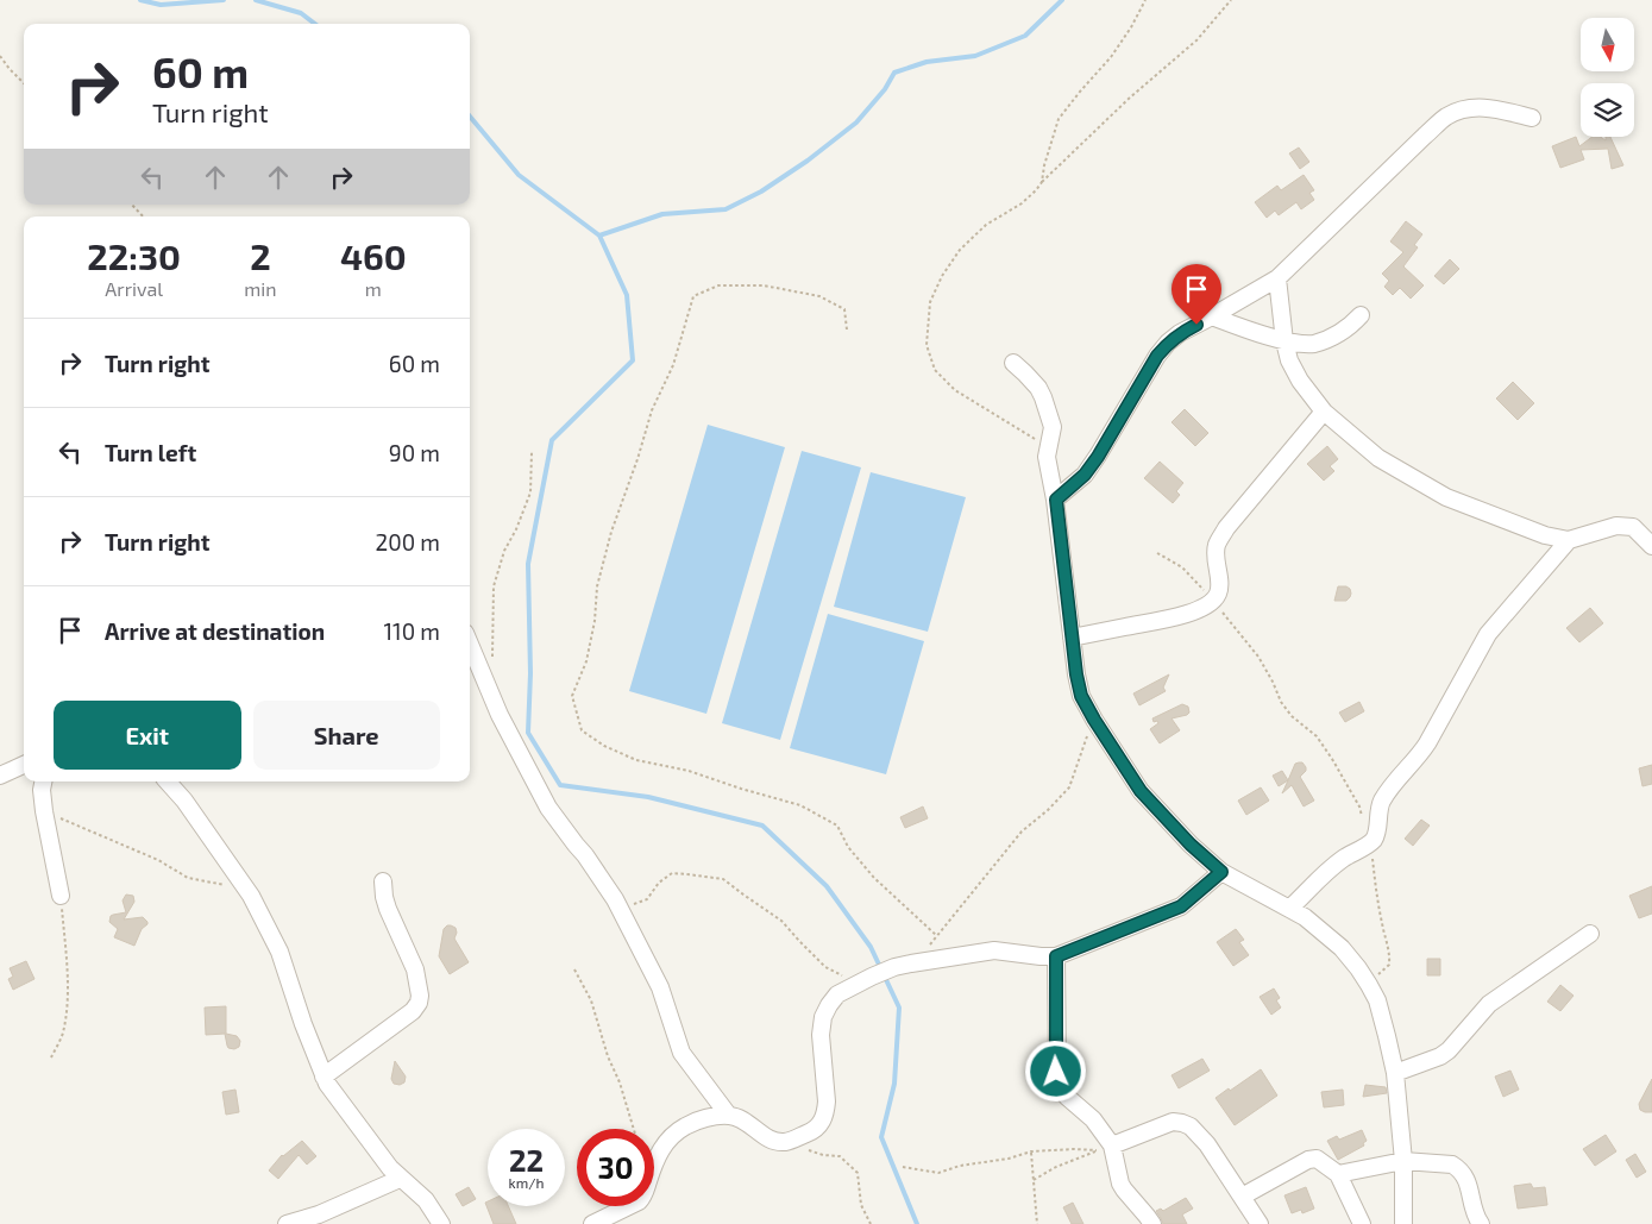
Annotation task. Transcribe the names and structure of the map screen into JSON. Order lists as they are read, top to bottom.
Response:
{
  "north": "bottom",
  "page": {
    "turn": ["60 m", "Turn right"],
    "eta": [
      "22:30",
      "Arrival",
      "2",
      "min",
      "460",
      "m"
    ],
    "list": [
      {
        "name": "Turn right",
        "value": "60 m"
      },
      {
        "name": "Turn left",
        "value": "90 m"
      },
      {
        "name": "Turn right",
        "value": "200 m"
      },
      {
        "name": "Arrive at destination",
        "value": "110 m"
      }
    ],
    "buttons": ["Exit", "Share"],
    "speed": "22 km/h",
    "limit": "30"
  }
}
